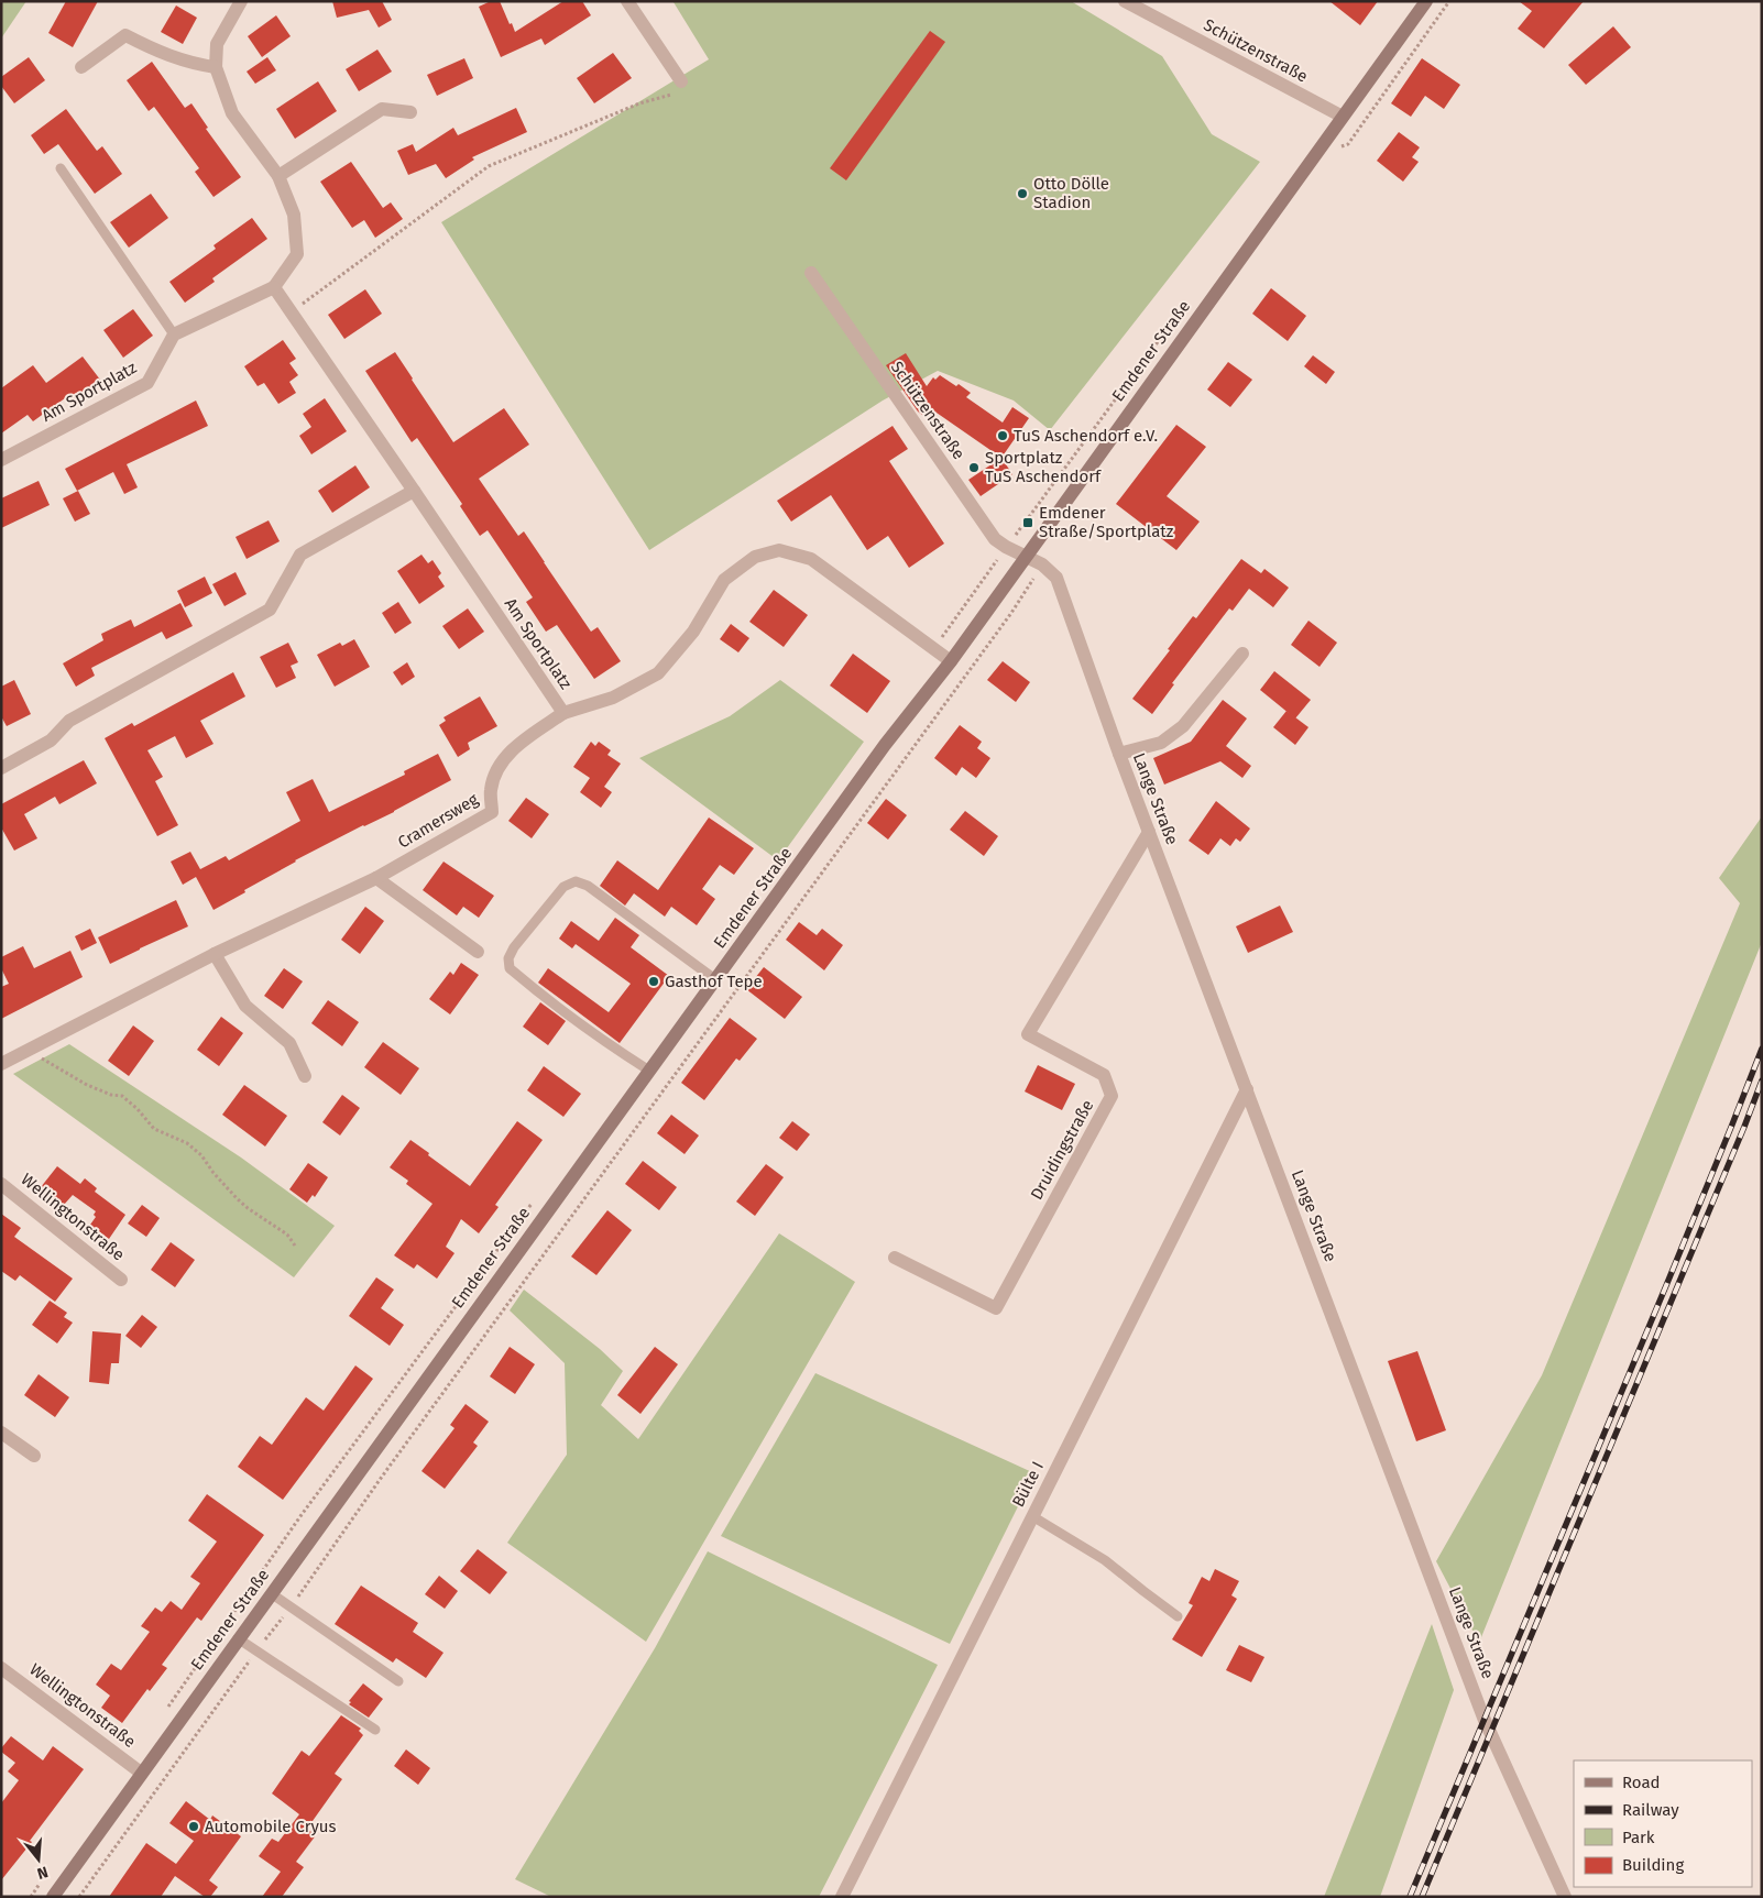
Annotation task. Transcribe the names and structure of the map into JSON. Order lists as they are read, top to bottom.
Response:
{
  "streets": {
    "street": [
      "Schützenstraße",
      "Emdener Straße",
      "Am Sportplatz",
      "Lange Straße",
      "Cramersweg",
      "Druidingstraße",
      "Wellingtonstraße",
      "Bülte I"
    ]
  },
  "crossings": [
    ["Schützenstraße", "Emdener Straße"],
    ["Schützenstraße", "Lange Straße"],
    ["Emdener Straße", "Am Sportplatz"],
    ["Emdener Straße", "Lange Straße"],
    ["Emdener Straße", "Wellingtonstraße"],
    ["Am Sportplatz", "Cramersweg"],
    ["Lange Straße", "Druidingstraße"],
    ["Lange Straße", "Bülte I"]
  ],
  "places": {
    "other": [
      "Otto Dölle Stadion",
      "TuS Aschendorf e.V.",
      "Sportplatz TuS Aschendorf",
      "Gasthof Tepe",
      "Automobile Cryus"
    ],
    "transit": ["Emdener Straße/Sportplatz"]
  },
  "legend": [
    "Road",
    "Railway",
    "Park",
    "Building"
  ],
  "north": "bottom"
}
